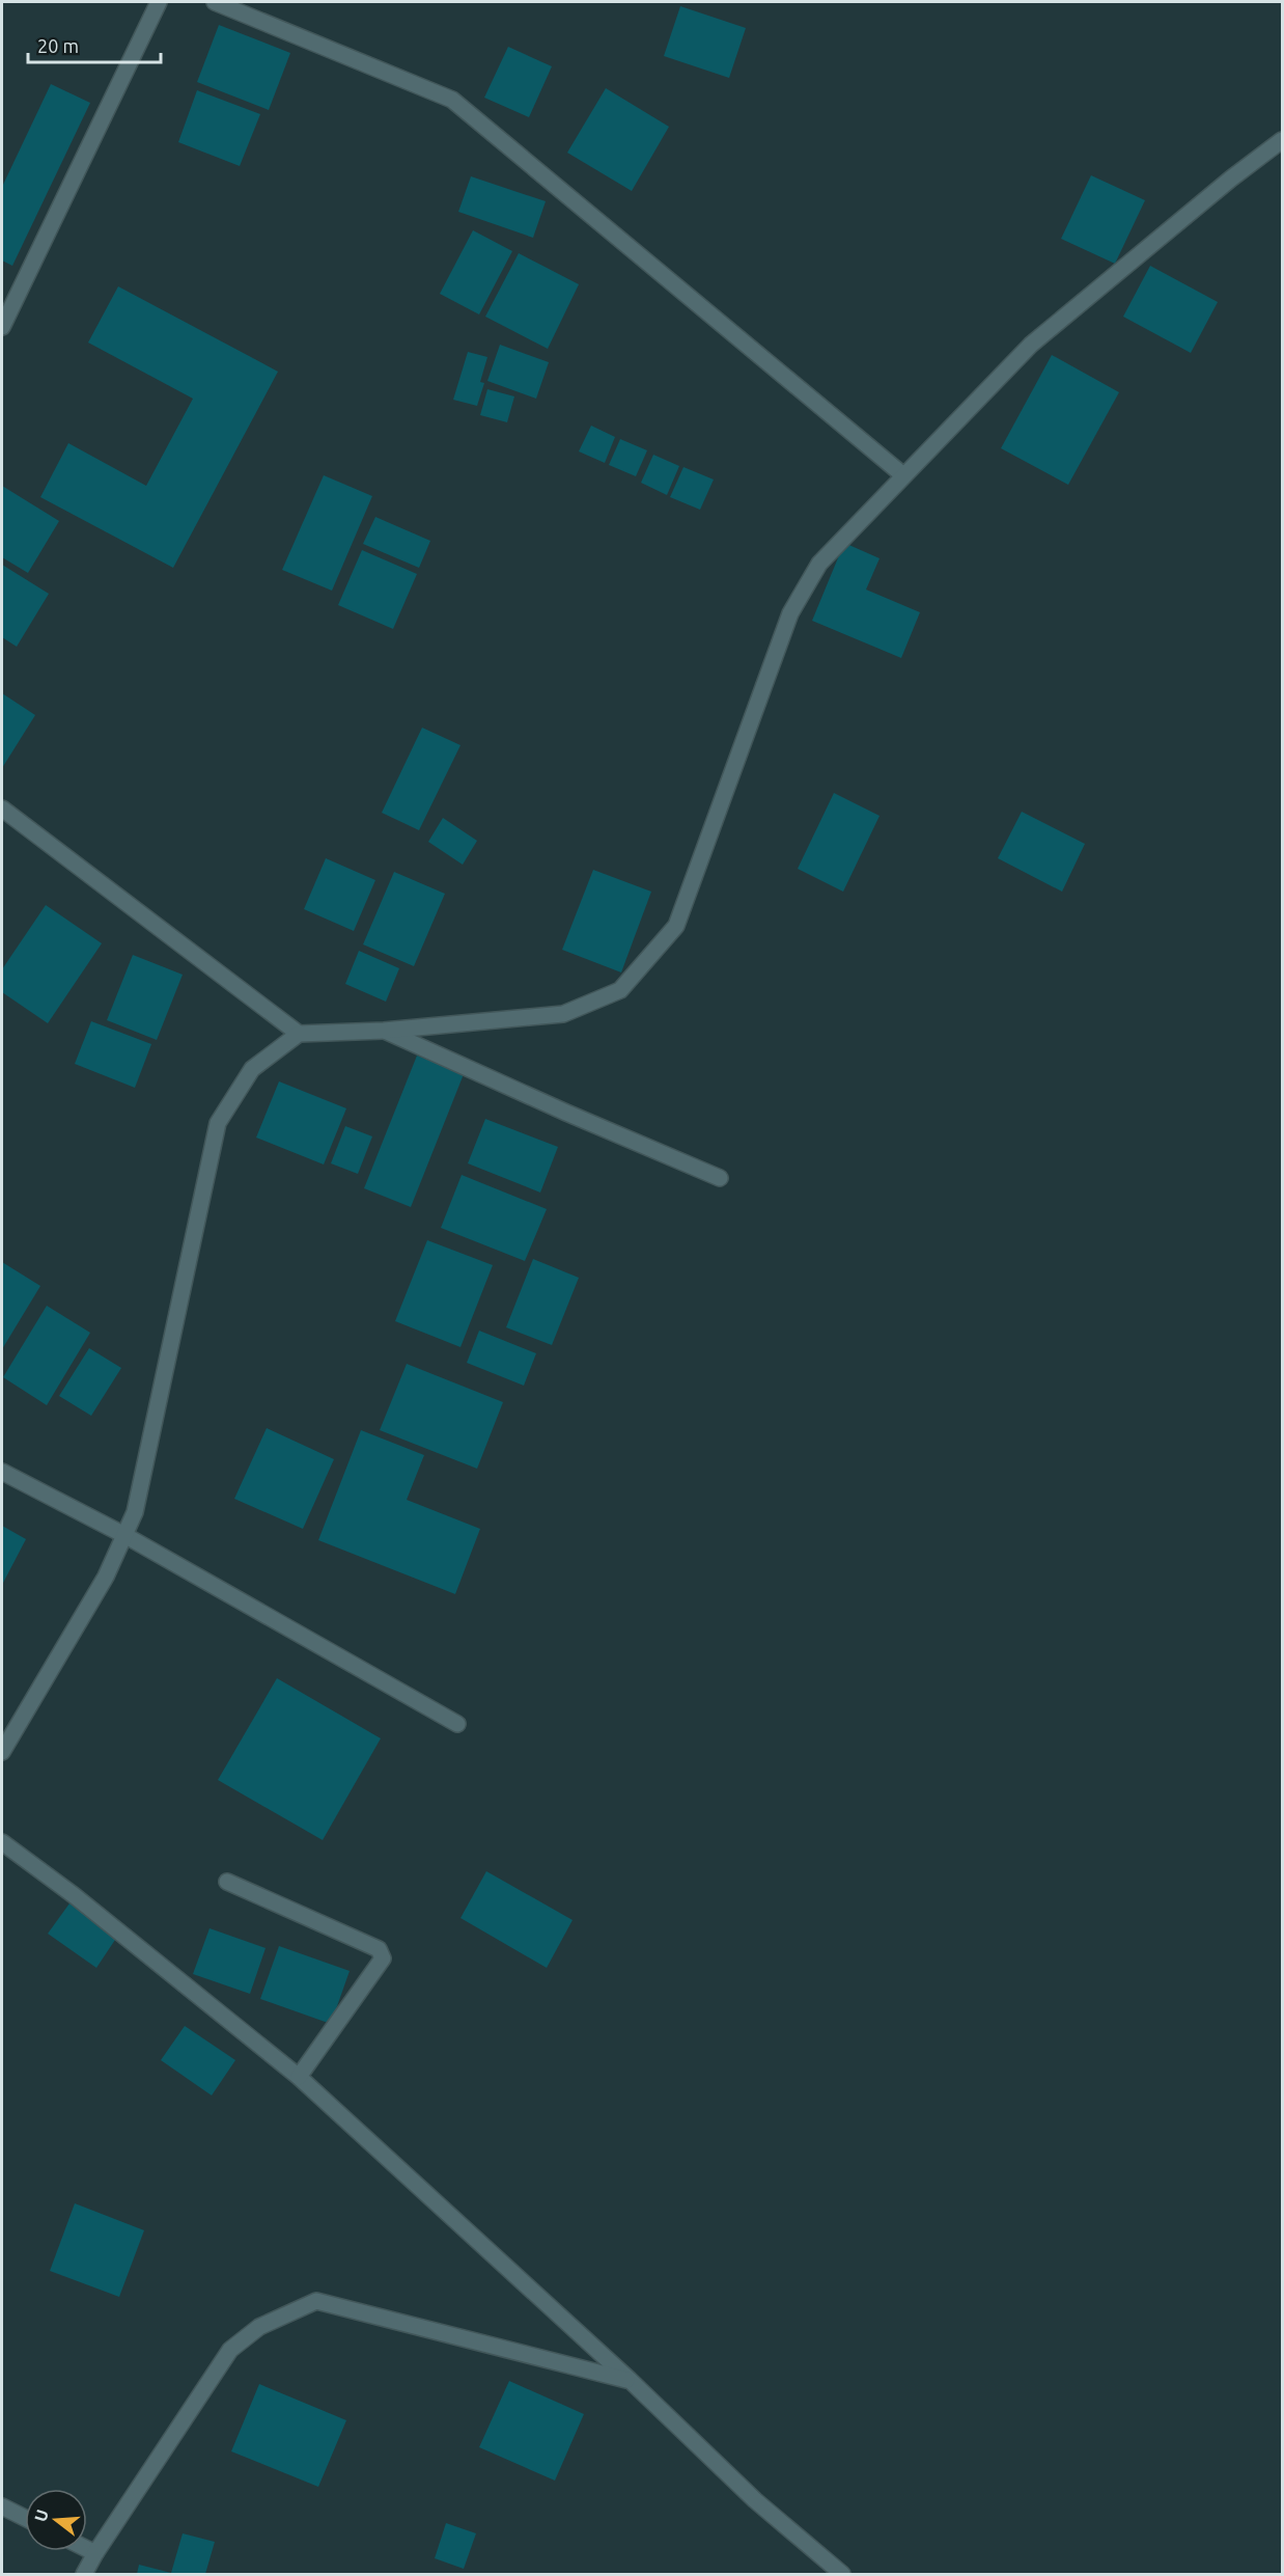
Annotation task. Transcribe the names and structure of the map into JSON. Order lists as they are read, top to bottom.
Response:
{
  "scale_bar": "20 m",
  "north": "left"
}
